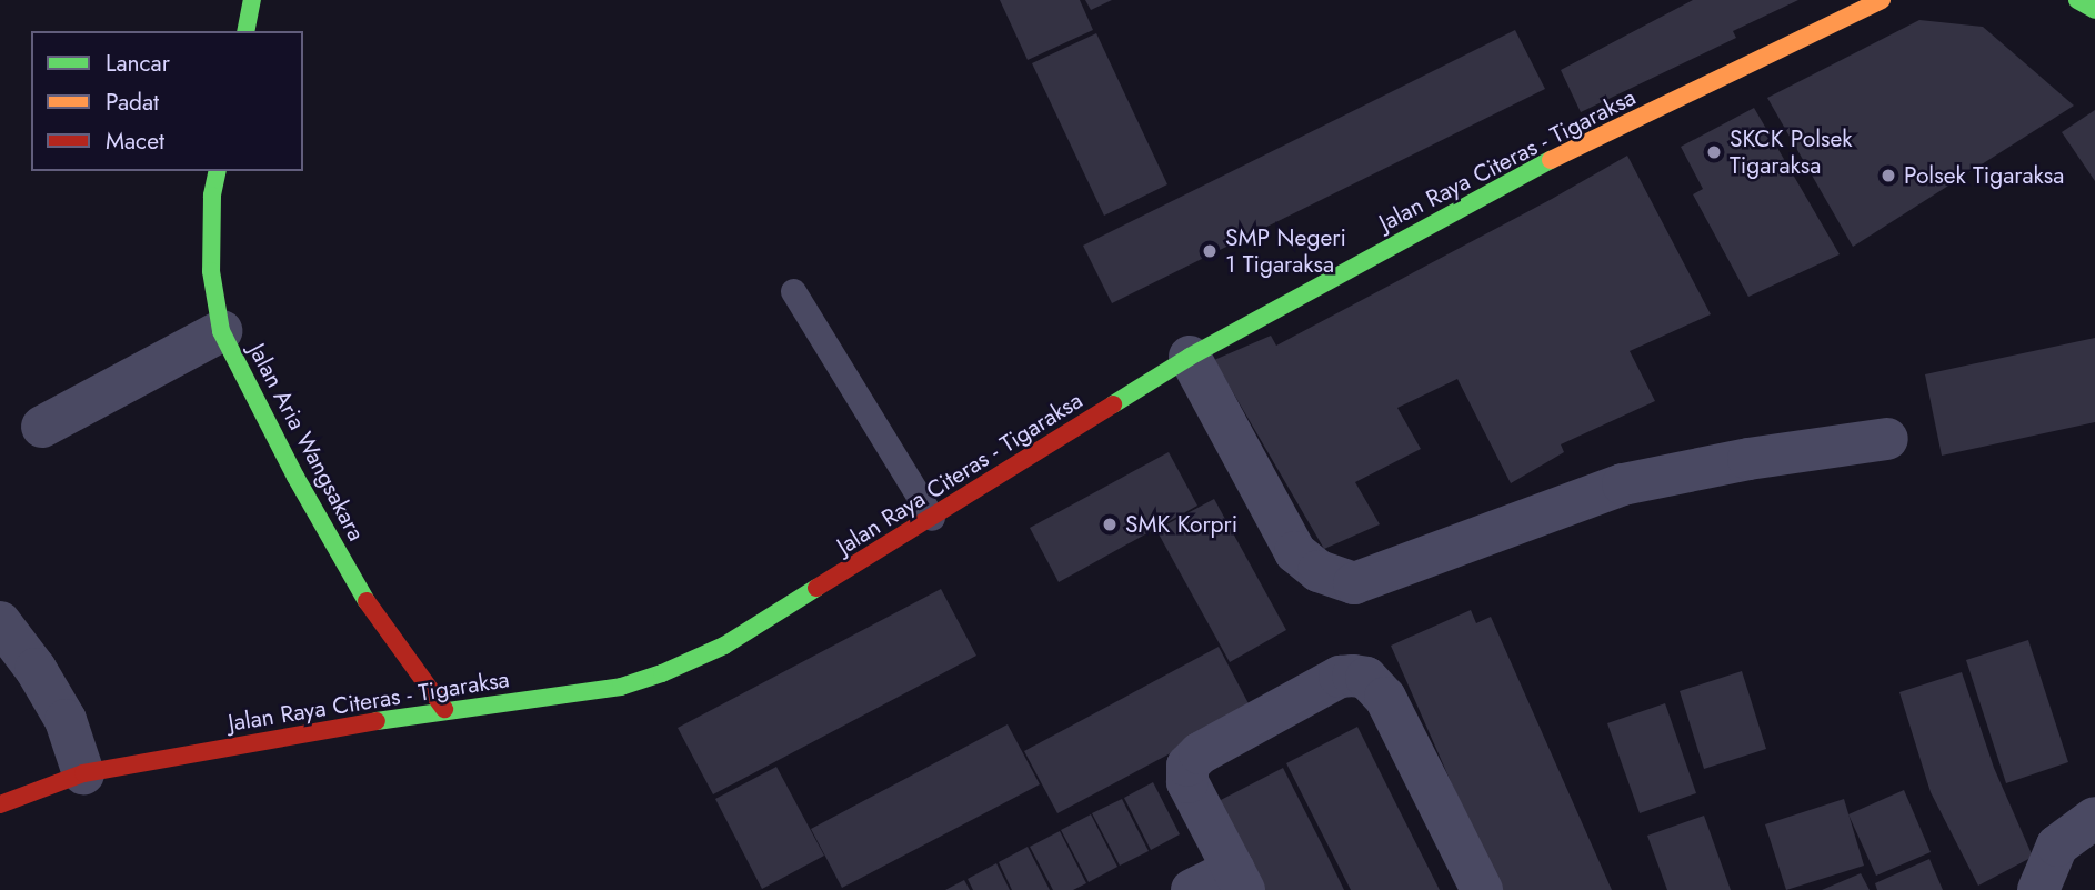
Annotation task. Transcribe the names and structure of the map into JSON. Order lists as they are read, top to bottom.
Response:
{
  "streets": {
    "main road": ["Jalan Raya Citeras - Tigaraksa", "Jalan Aria Wangsakara"]
  },
  "crossings": [
    ["Jalan Raya Citeras - Tigaraksa", "Jalan Aria Wangsakara"]
  ],
  "places": [
    "SKCK Polsek Tigaraksa",
    "Polsek Tigaraksa",
    "SMP Negeri 1 Tigaraksa",
    "SMK Korpri"
  ],
  "legend": ["Lancar", "Padat", "Macet"]
}
